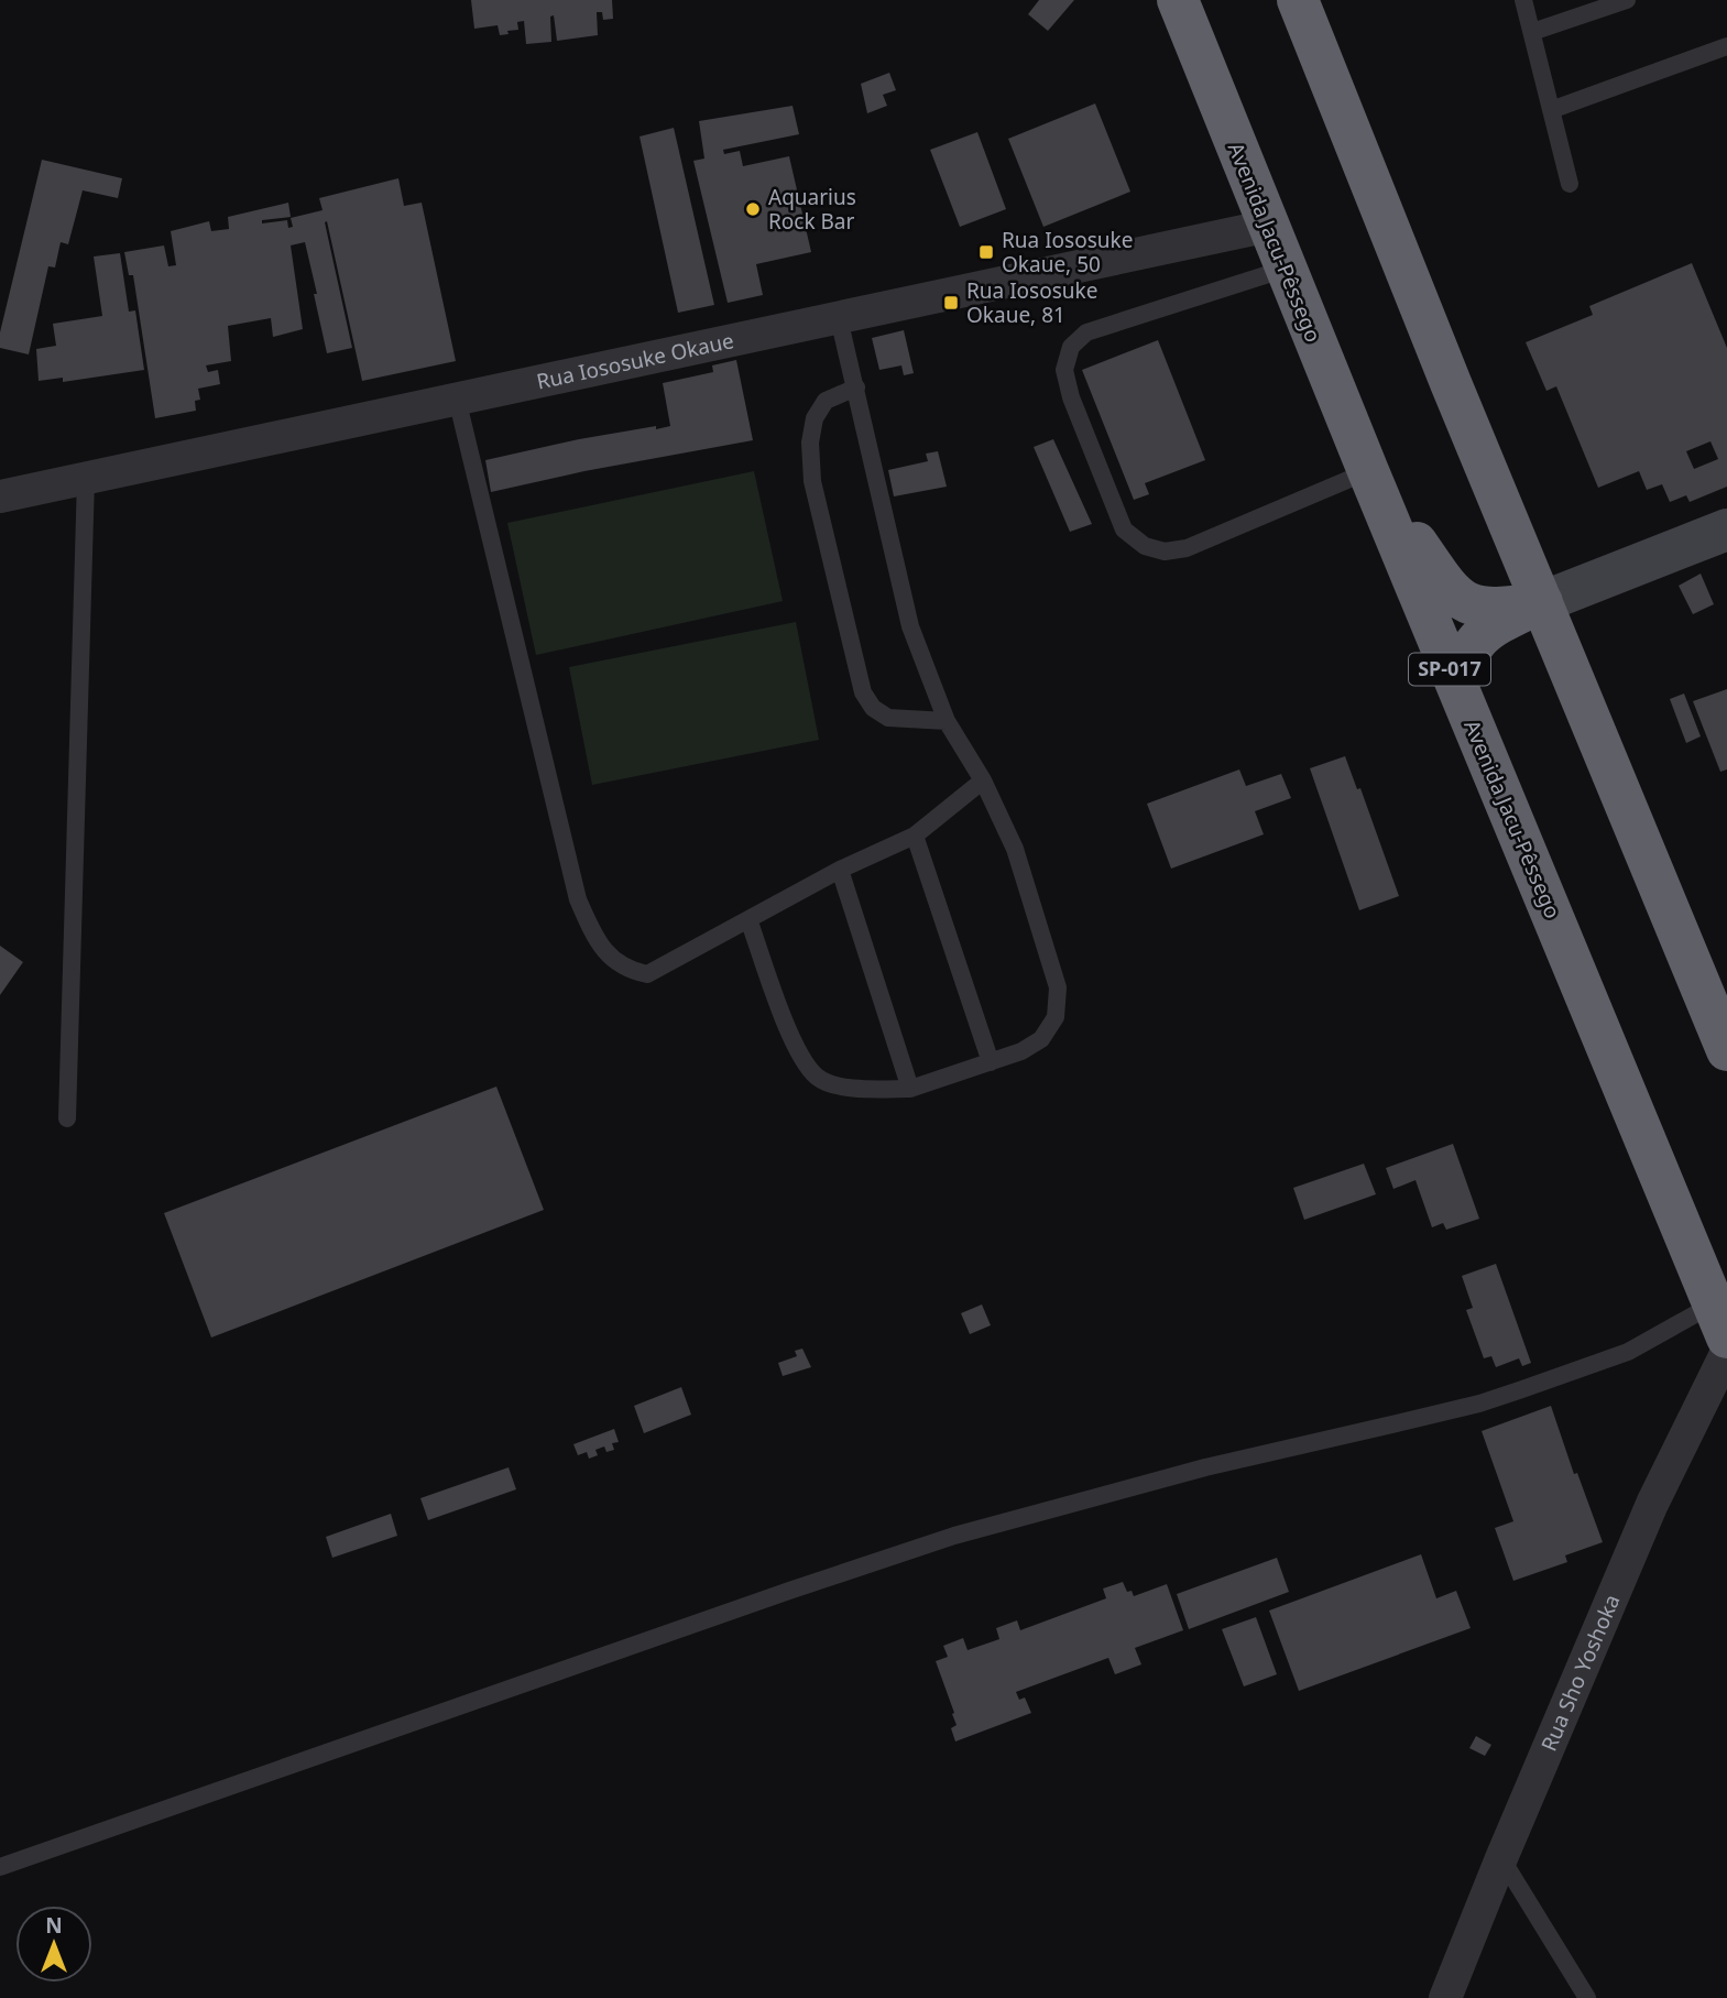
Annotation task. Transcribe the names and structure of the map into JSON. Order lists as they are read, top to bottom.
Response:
{
  "streets": {
    "highway": ["Avenida Jacu-Pêssego", "SP-017"],
    "street": ["Rua Iososuke Okaue", "Rua Sho Yoshoka"]
  },
  "crossings": [
    ["Avenida Jacu-Pêssego", "Rua Iososuke Okaue"]
  ],
  "places": {
    "other": ["Aquarius Rock Bar"],
    "transit": ["Rua Iososuke Okaue, 50", "Rua Iososuke Okaue, 81"]
  },
  "north": "top"
}
